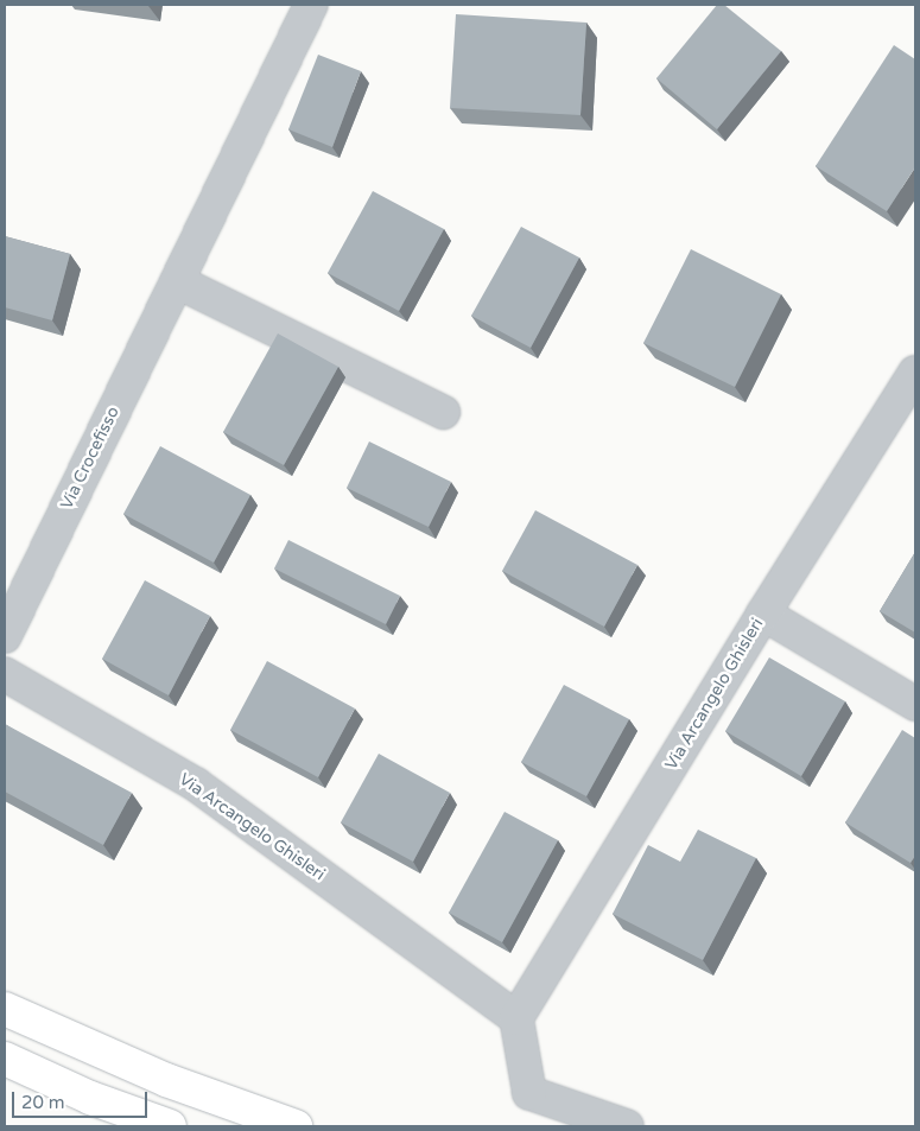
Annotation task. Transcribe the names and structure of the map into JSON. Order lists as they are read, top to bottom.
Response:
{
  "streets": {
    "street": ["Via Crocefisso", "Via Arcangelo Ghisleri"]
  },
  "scale_bar": "20 m"
}
